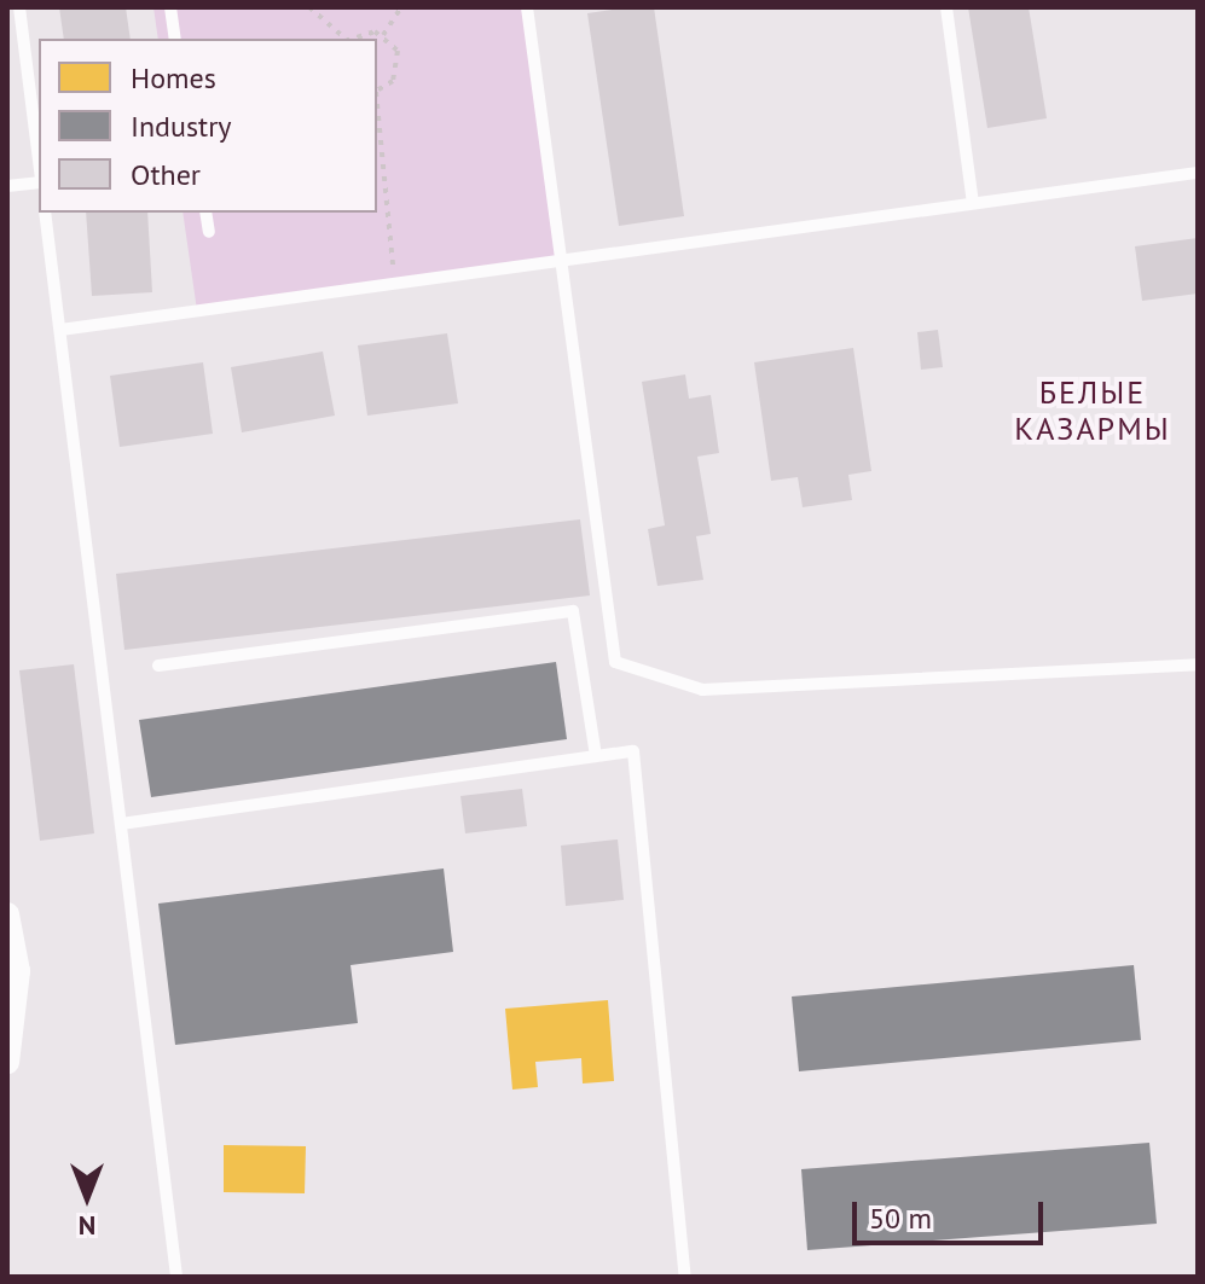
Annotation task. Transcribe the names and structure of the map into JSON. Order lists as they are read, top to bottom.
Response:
{
  "districts": ["БЕЛЫЕ КАЗАРМЫ"],
  "legend": ["Homes", "Industry", "Other"],
  "scale_bar": "50 m",
  "north": "bottom"
}
